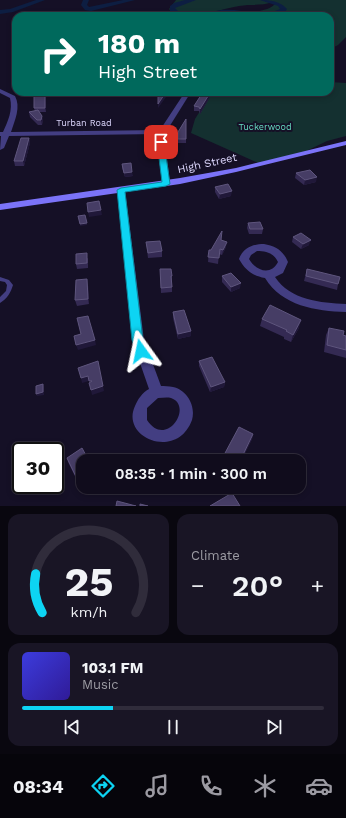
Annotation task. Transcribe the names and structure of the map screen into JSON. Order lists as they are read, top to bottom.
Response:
{
  "streets": {
    "street": ["Turban Road", "High Street"]
  },
  "parks": ["Tuckerwood"],
  "page": {
    "turn": ["180 m", "High Street"],
    "limit": "30",
    "trip": "08:35 · 1 min · 300 m",
    "tile": "Climate",
    "heat": ["−", "20°", "+"],
    "song": ["103.1 FM", "Music"],
    "tabs": "08:34",
    "gauge": ["25", "km/h"]
  }
}
